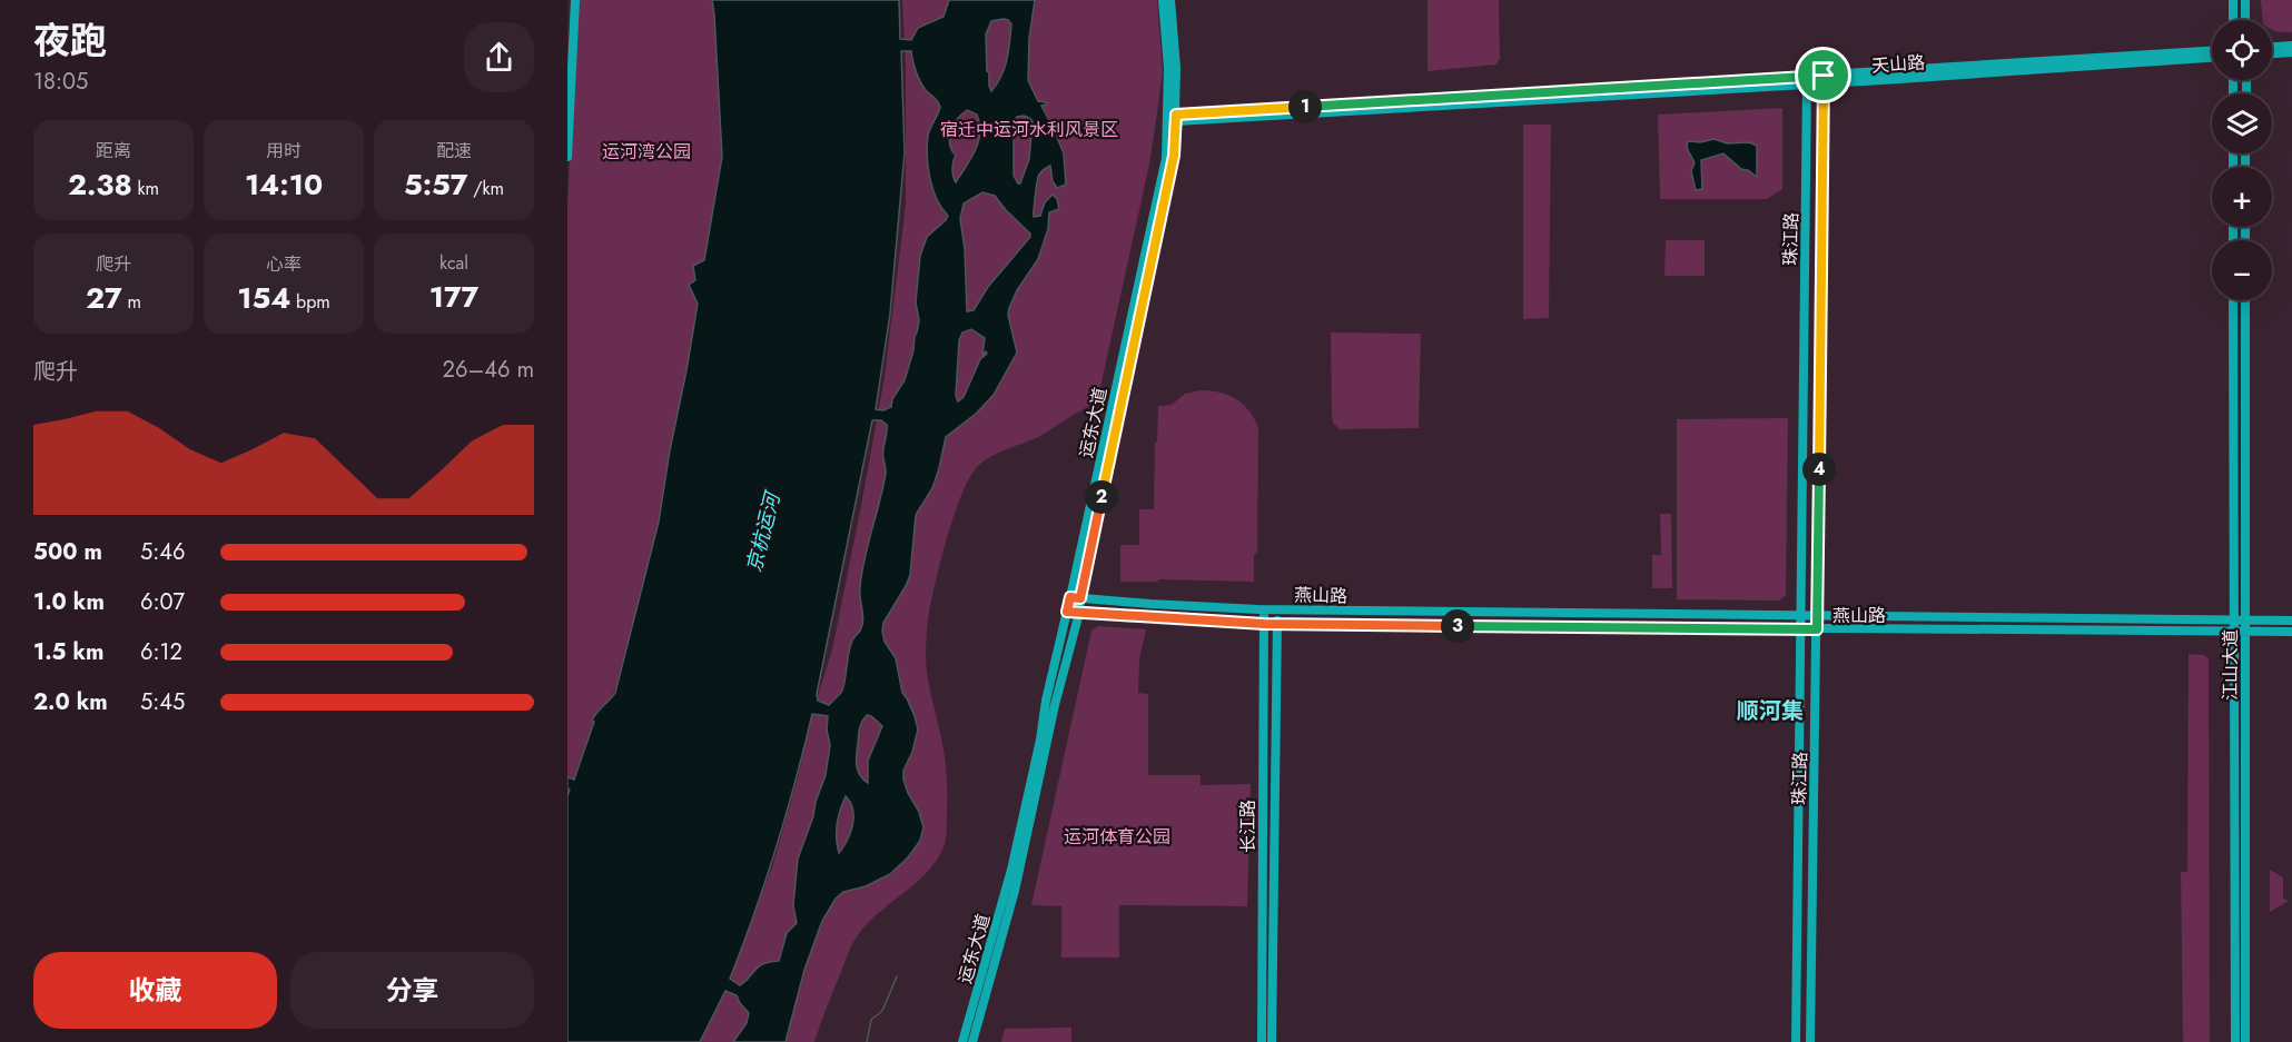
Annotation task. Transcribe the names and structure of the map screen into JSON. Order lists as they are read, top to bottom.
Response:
{
  "streets": {
    "street": [
      "天山路",
      "珠江路",
      "运东大道",
      "燕山路",
      "江山大道",
      "长江路"
    ]
  },
  "crossings": [
    ["天山路", "珠江路"],
    ["天山路", "运东大道"],
    ["珠江路", "燕山路"],
    ["运东大道", "燕山路"],
    ["燕山路", "江山大道"],
    ["燕山路", "长江路"]
  ],
  "districts": ["顺河集"],
  "water": ["京杭运河"],
  "parks": ["宿迁中运河水利风景区", "运河湾公园", "运河体育公园"],
  "page": {
    "heading": ["夜跑", "18:05"],
    "map_buttons": ["+", "−"],
    "pins": [
      "1",
      "4",
      "2",
      "3"
    ],
    "stats": [
      ["距离", "2.38 km"],
      ["用时", "14:10"],
      ["配速", "5:57 /km"],
      ["爬升", "27 m"],
      ["心率", "154 bpm"],
      ["kcal", "177"]
    ],
    "chart": ["爬升", "26–46 m"],
    "list": [
      {
        "name": "500 m",
        "note": "5:46"
      },
      {
        "name": "1.0 km",
        "note": "6:07"
      },
      {
        "name": "1.5 km",
        "note": "6:12"
      },
      {
        "name": "2.0 km",
        "note": "5:45"
      }
    ],
    "buttons": ["收藏", "分享"]
  }
}
